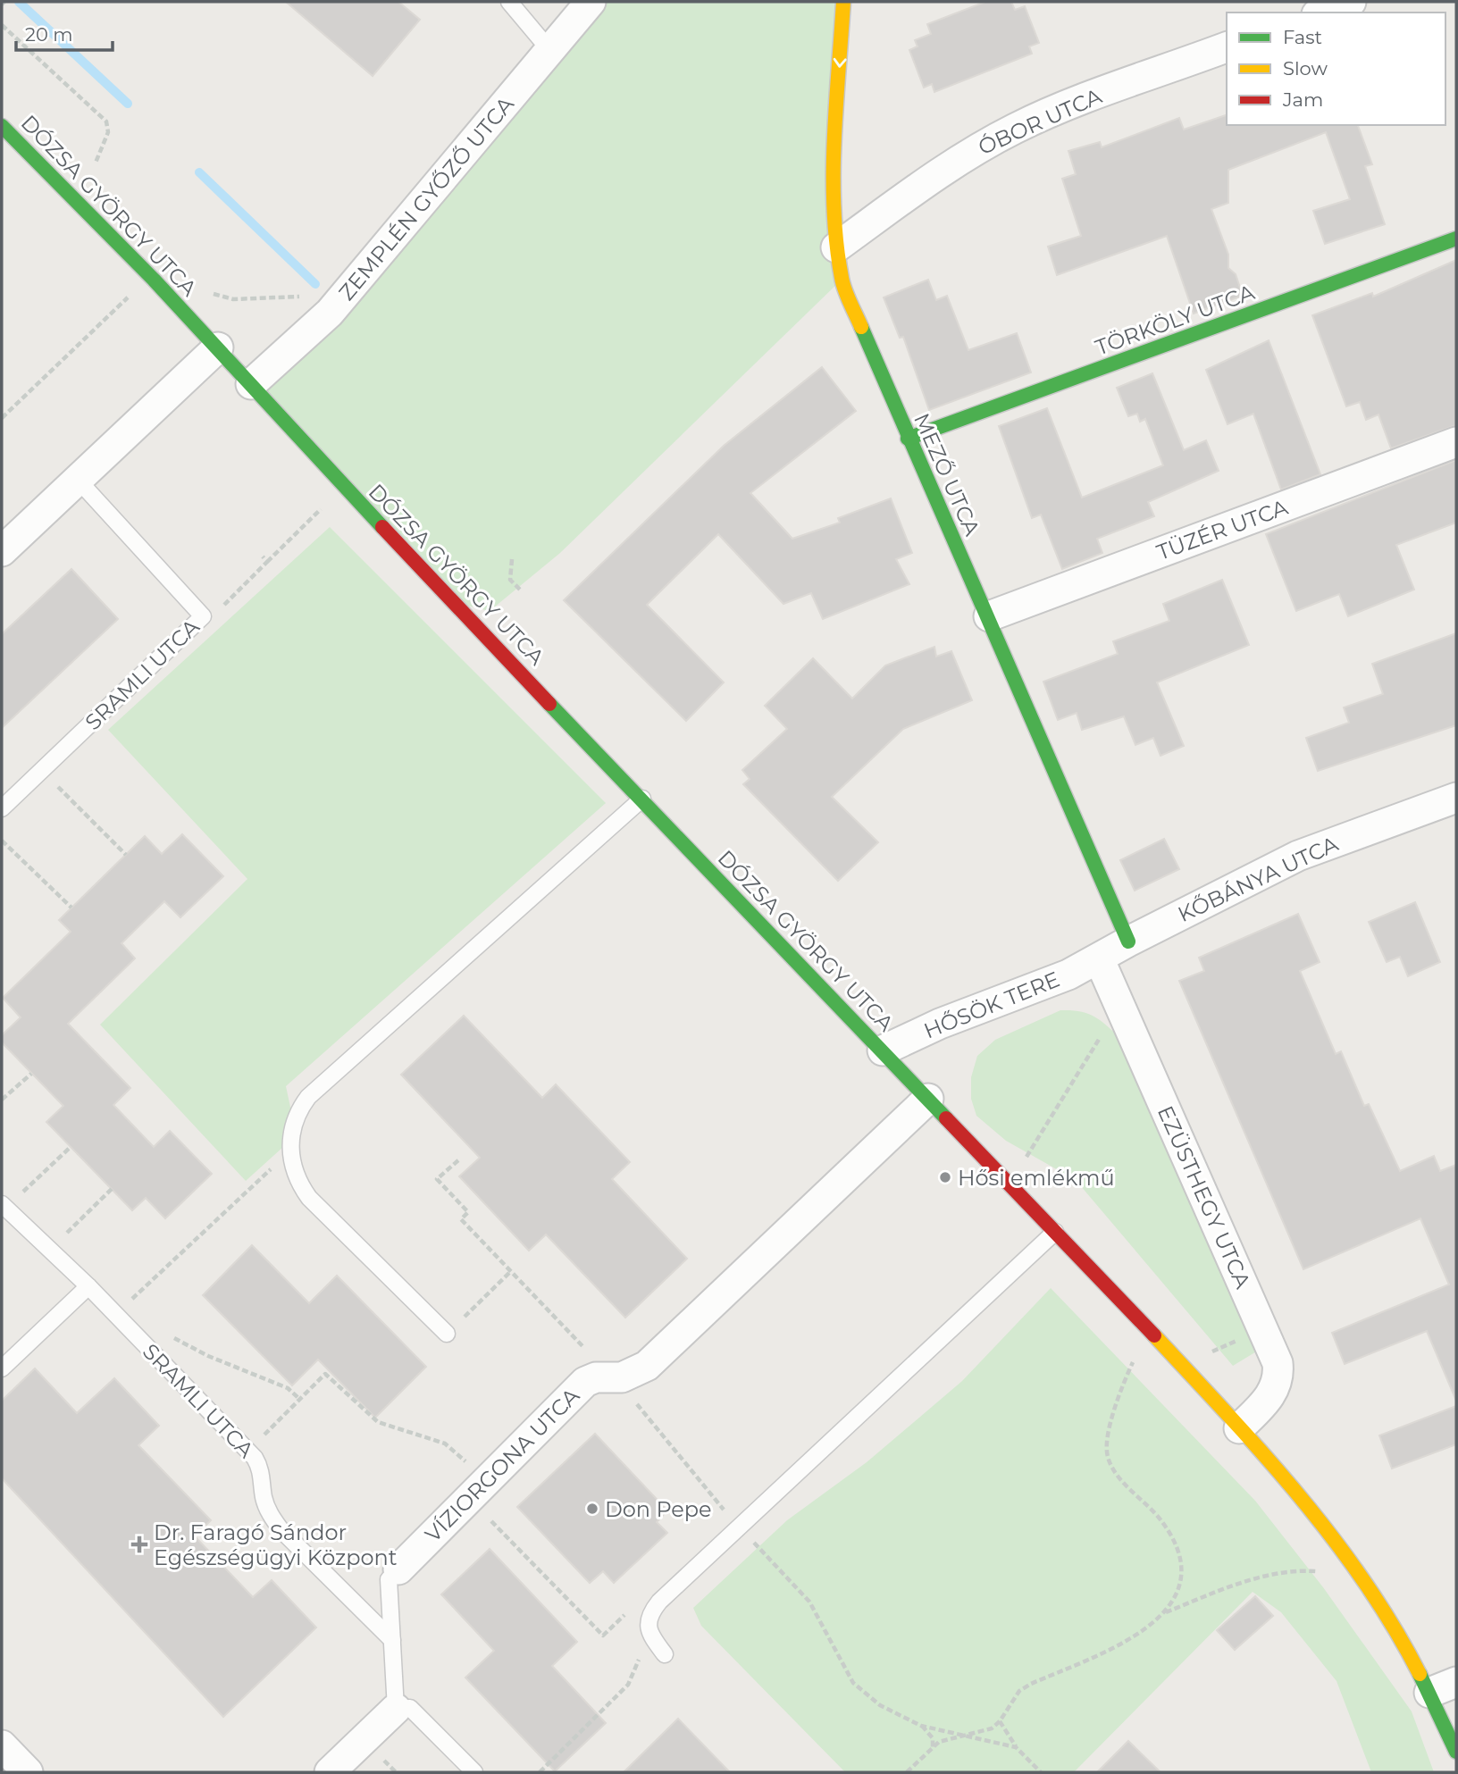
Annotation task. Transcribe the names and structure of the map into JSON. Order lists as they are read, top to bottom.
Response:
{
  "streets": {
    "street": [
      "ÓBOR UTCA",
      "ZEMPLÉN GYŐZŐ UTCA",
      "DÓZSA GYÖRGY UTCA",
      "TÖRKÖLY UTCA",
      "MEZŐ UTCA",
      "TÜZÉR UTCA",
      "KŐBÁNYA UTCA",
      "HŐSÖK TERE",
      "EZÜSTHEGY UTCA",
      "VÍZIORGONA UTCA"
    ],
    "lane": ["SRAMLI UTCA"]
  },
  "crossings": [
    ["ÓBOR UTCA", "MEZŐ UTCA"],
    ["ZEMPLÉN GYŐZŐ UTCA", "DÓZSA GYÖRGY UTCA"],
    ["DÓZSA GYÖRGY UTCA", "HŐSÖK TERE"],
    ["TÖRKÖLY UTCA", "MEZŐ UTCA"],
    ["MEZŐ UTCA", "TÜZÉR UTCA"],
    ["MEZŐ UTCA", "KŐBÁNYA UTCA"],
    ["SRAMLI UTCA", "VÍZIORGONA UTCA"],
    ["KŐBÁNYA UTCA", "HŐSÖK TERE"],
    ["KŐBÁNYA UTCA", "EZÜSTHEGY UTCA"],
    ["HŐSÖK TERE", "EZÜSTHEGY UTCA"]
  ],
  "places": {
    "other": ["Hősi emlékmű", "Don Pepe"],
    "health": ["Dr. Faragó Sándor Egészségügyi Központ"]
  },
  "legend": ["Fast", "Slow", "Jam"],
  "scale_bar": "20 m"
}
